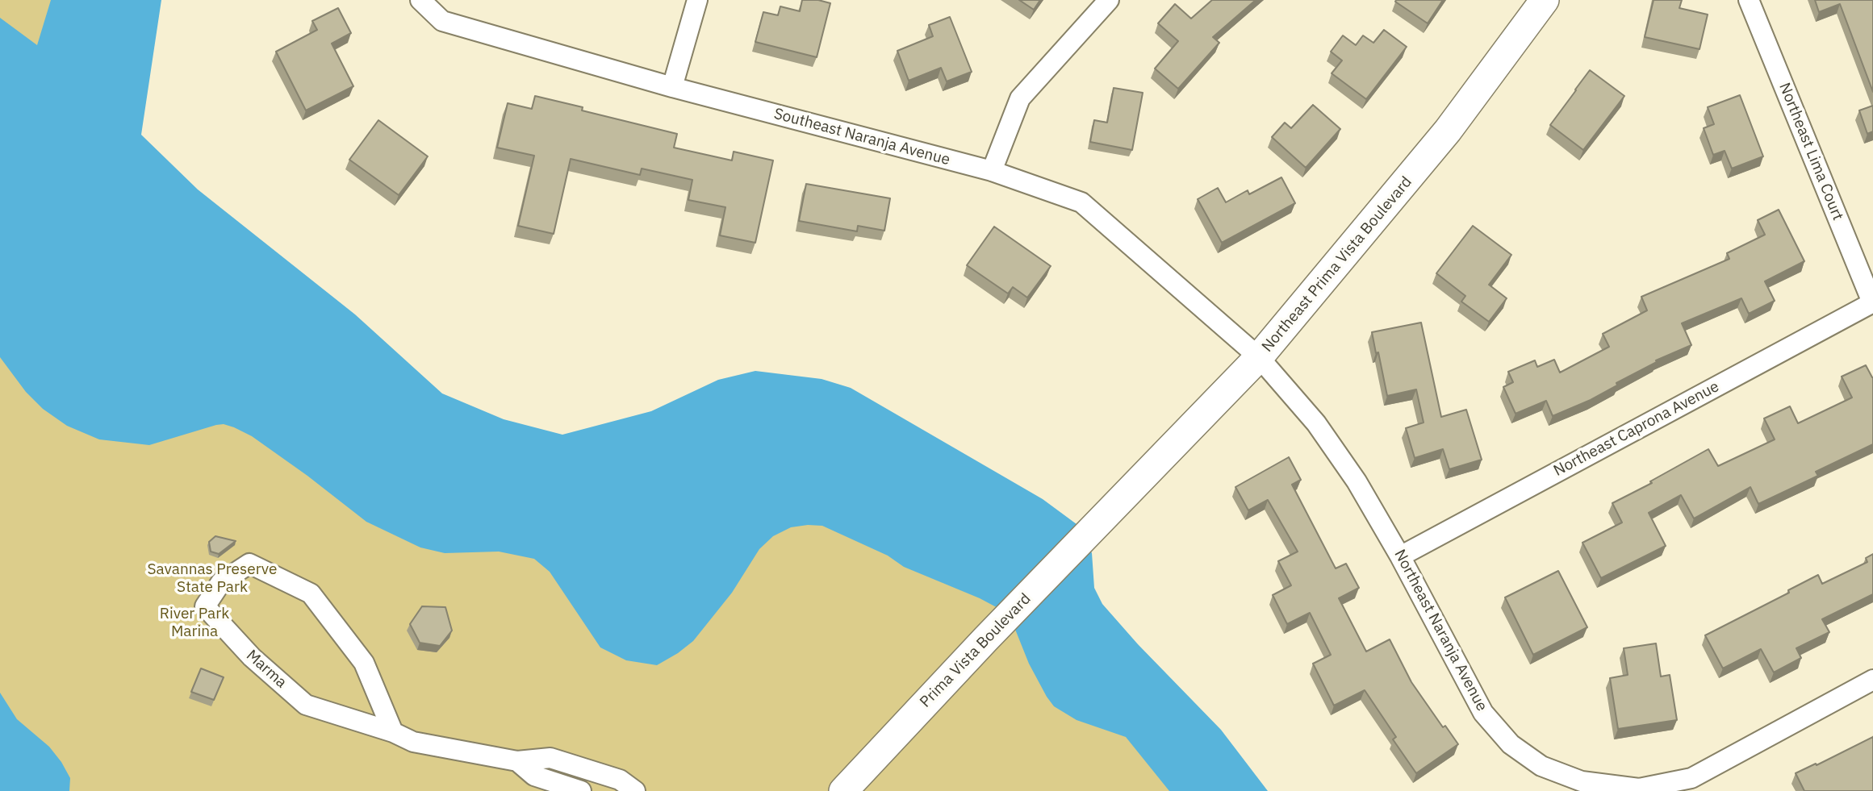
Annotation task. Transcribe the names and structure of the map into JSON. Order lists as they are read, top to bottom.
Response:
{
  "streets": {
    "main road": ["Northeast Prima Vista Boulevard", "Prima Vista Boulevard"],
    "street": [
      "Southeast Naranja Avenue",
      "Northeast Lima Court",
      "Northeast Caprona Avenue",
      "Northeast Naranja Avenue",
      "Marma"
    ]
  },
  "crossings": [
    ["Southeast Naranja Avenue", "Northeast Prima Vista Boulevard"],
    ["Southeast Naranja Avenue", "Northeast Naranja Avenue"],
    ["Northeast Lima Court", "Northeast Caprona Avenue"],
    ["Northeast Prima Vista Boulevard", "Northeast Naranja Avenue"],
    ["Northeast Prima Vista Boulevard", "Prima Vista Boulevard"],
    ["Northeast Caprona Avenue", "Northeast Naranja Avenue"]
  ],
  "parks": ["Savannas Preserve State Park", "River Park Marina"]
}
